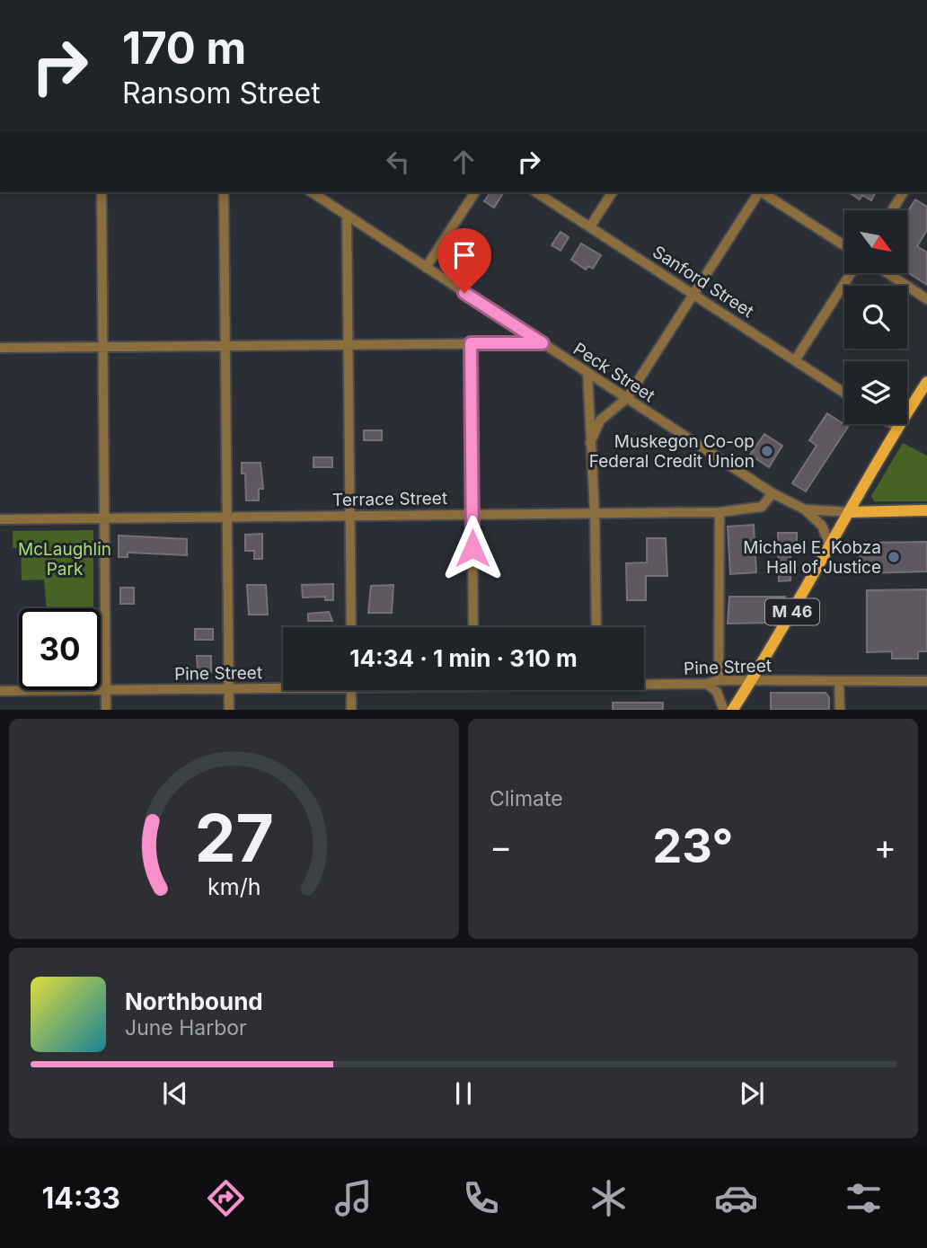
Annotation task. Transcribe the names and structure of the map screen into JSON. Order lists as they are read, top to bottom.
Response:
{
  "streets": {
    "main road": ["M 46"],
    "street": [
      "Sanford Street",
      "Peck Street",
      "Terrace Street",
      "Pine Street"
    ]
  },
  "crossings": [
    ["Peck Street", "Terrace Street"],
    ["Peck Street", "M 46"],
    ["M 46", "Pine Street"]
  ],
  "parks": ["McLaughlin Park"],
  "places": ["Muskegon Co-op Federal Credit Union", "Michael E. Kobza Hall of Justice"],
  "north": "bottom right",
  "page": {
    "turn": ["170 m", "Ransom Street"],
    "limit": "30",
    "trip": "14:34 · 1 min · 310 m",
    "tile": "Climate",
    "heat": ["−", "23°", "+"],
    "song": ["Northbound", "June Harbor"],
    "tabs": "14:33",
    "gauge": ["27", "km/h"]
  }
}
